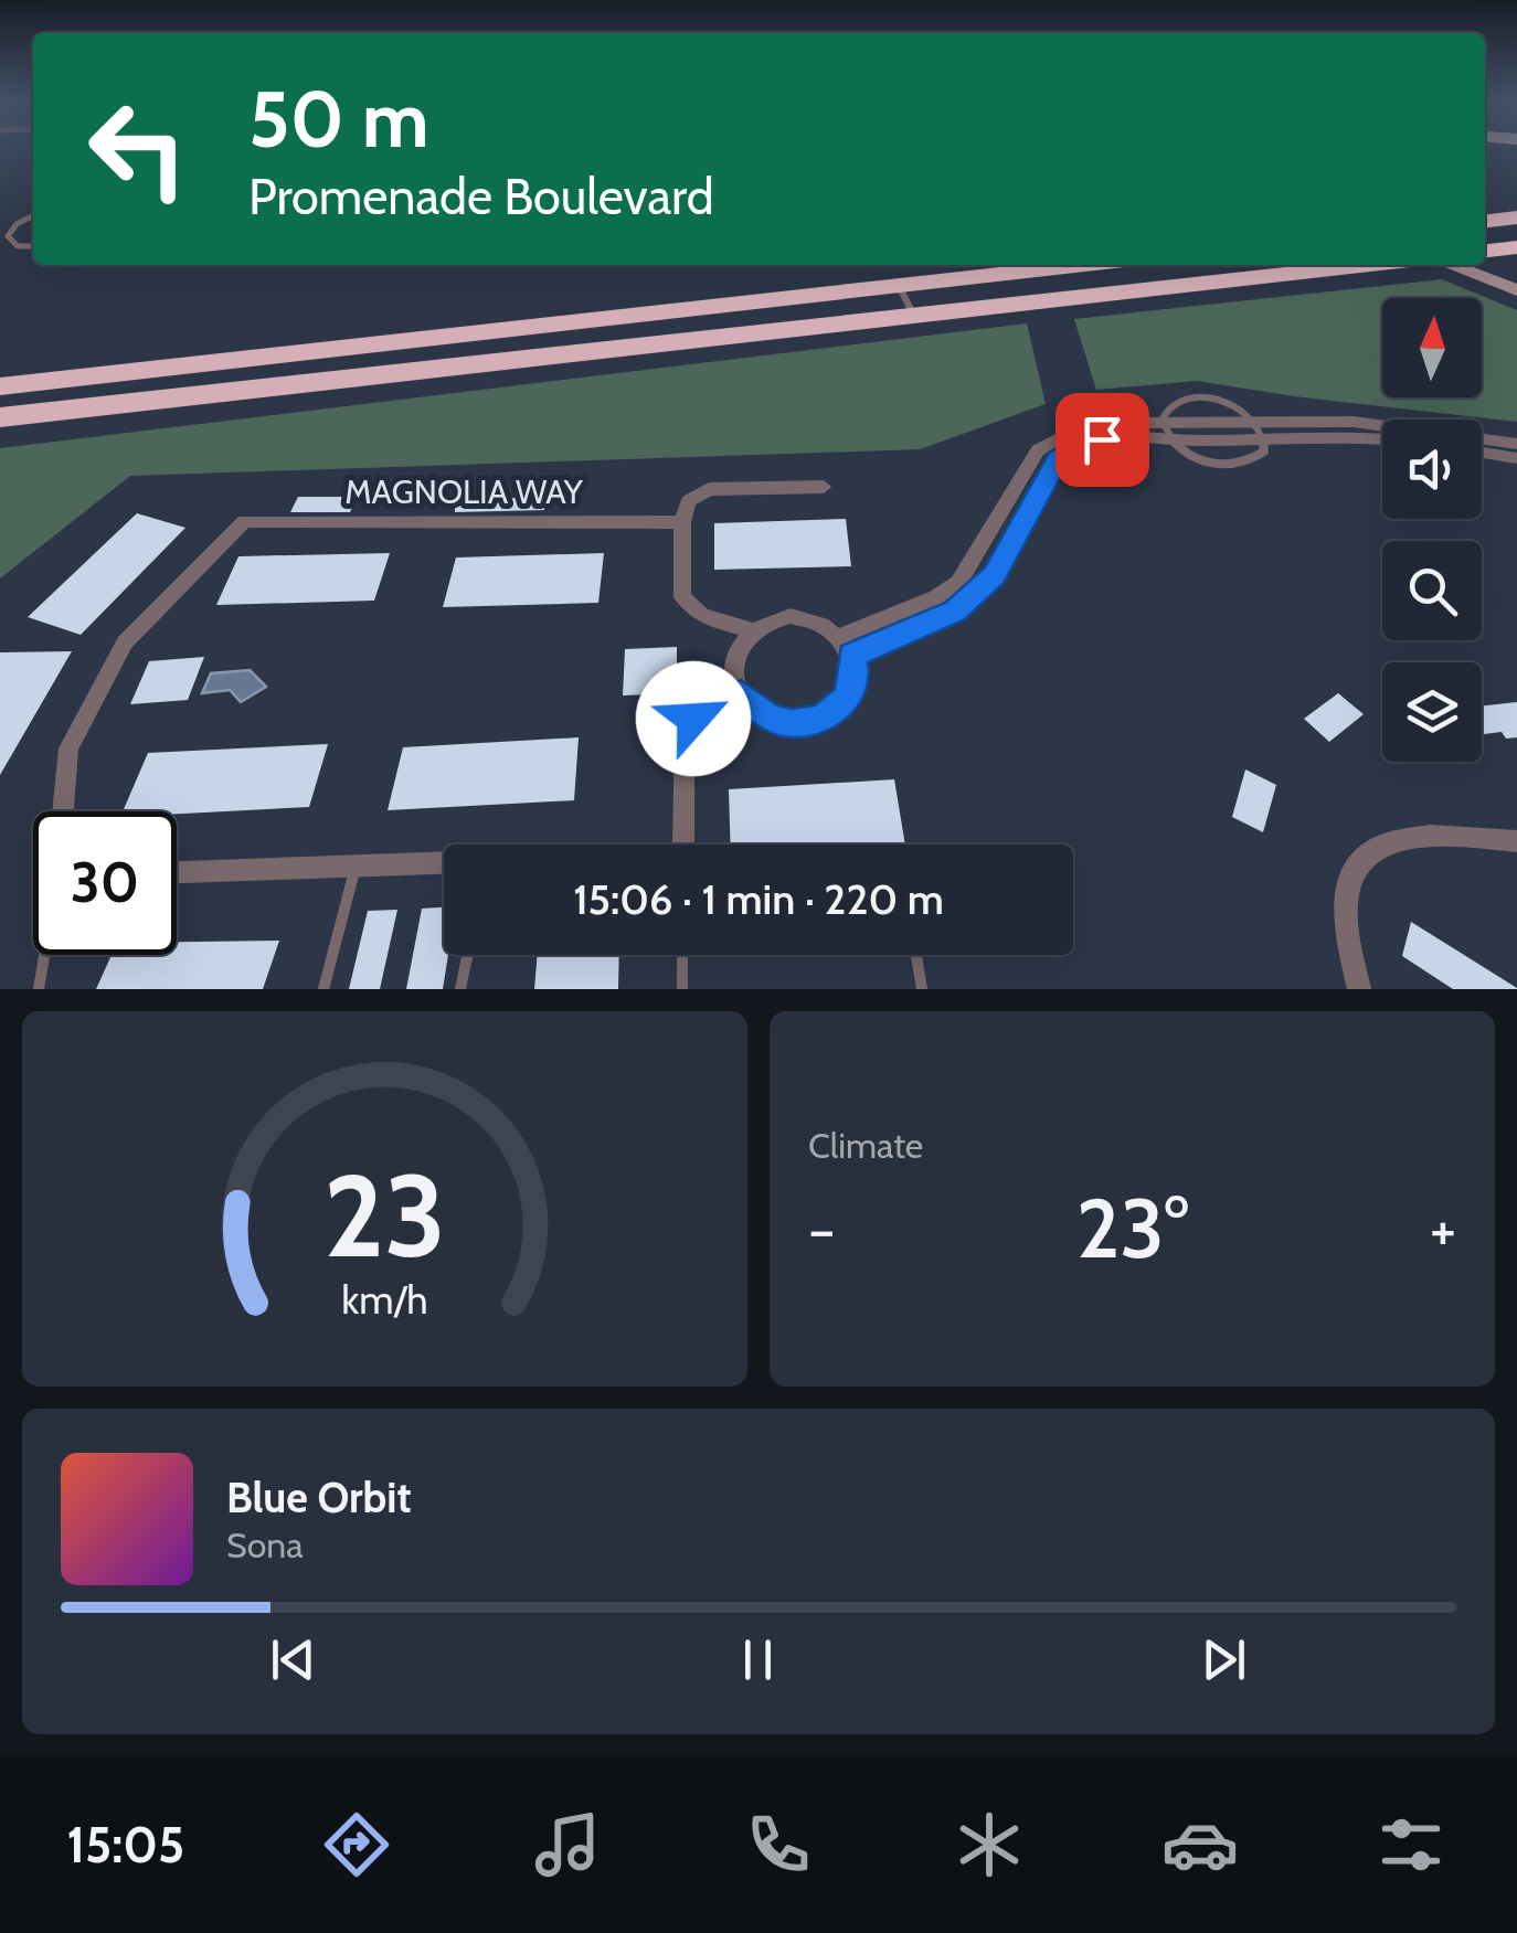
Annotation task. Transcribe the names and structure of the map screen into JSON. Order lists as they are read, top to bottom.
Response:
{
  "streets": {
    "street": ["MAGNOLIA WAY"]
  },
  "north": "top",
  "page": {
    "turn": ["50 m", "Promenade Boulevard"],
    "limit": "30",
    "trip": "15:06 · 1 min · 220 m",
    "tile": "Climate",
    "heat": ["−", "23°", "+"],
    "song": ["Blue Orbit", "Sona"],
    "tabs": "15:05",
    "gauge": ["23", "km/h"]
  }
}
